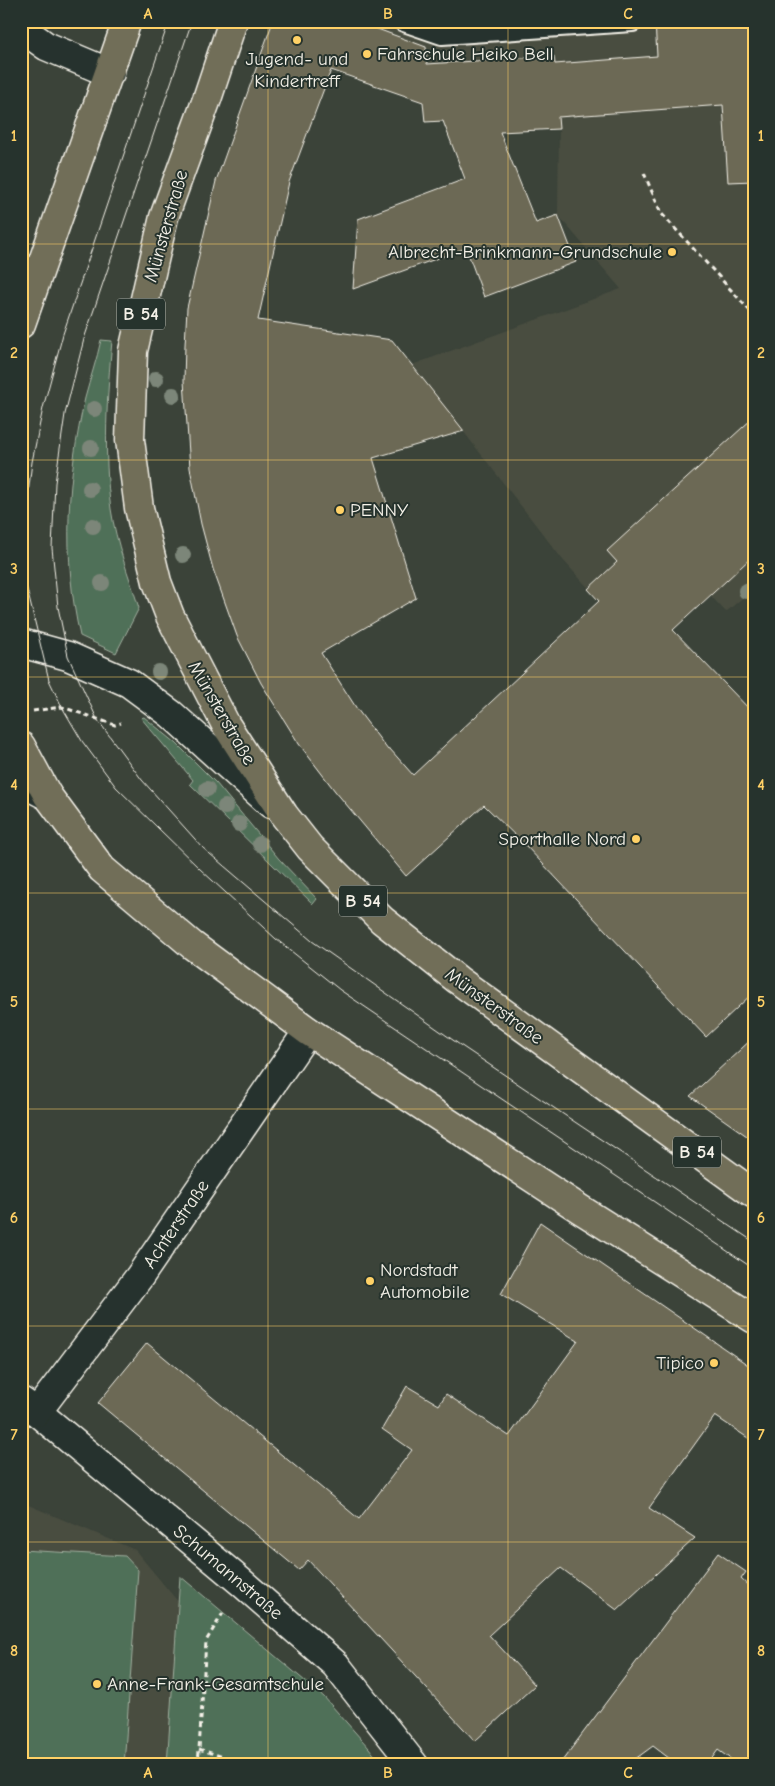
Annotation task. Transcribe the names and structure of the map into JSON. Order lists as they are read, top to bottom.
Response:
{
  "streets": {
    "main road": ["Münsterstraße", "B 54"],
    "street": ["Achterstraße", "Schumannstraße"]
  },
  "crossings": [
    ["Achterstraße", "Schumannstraße"]
  ],
  "places": [
    "Jugend- und Kindertreff",
    "Fahrschule Heiko Bell",
    "Albrecht-Brinkmann-Grundschule",
    "PENNY",
    "Sporthalle Nord",
    "Nordstadt Automobile",
    "Tipico",
    "Anne-Frank-Gesamtschule"
  ],
  "grid": {
    "columns": ["A", "B", "C"],
    "rows": [
      "1",
      "2",
      "3",
      "4",
      "5",
      "6",
      "7",
      "8"
    ]
  }
}
